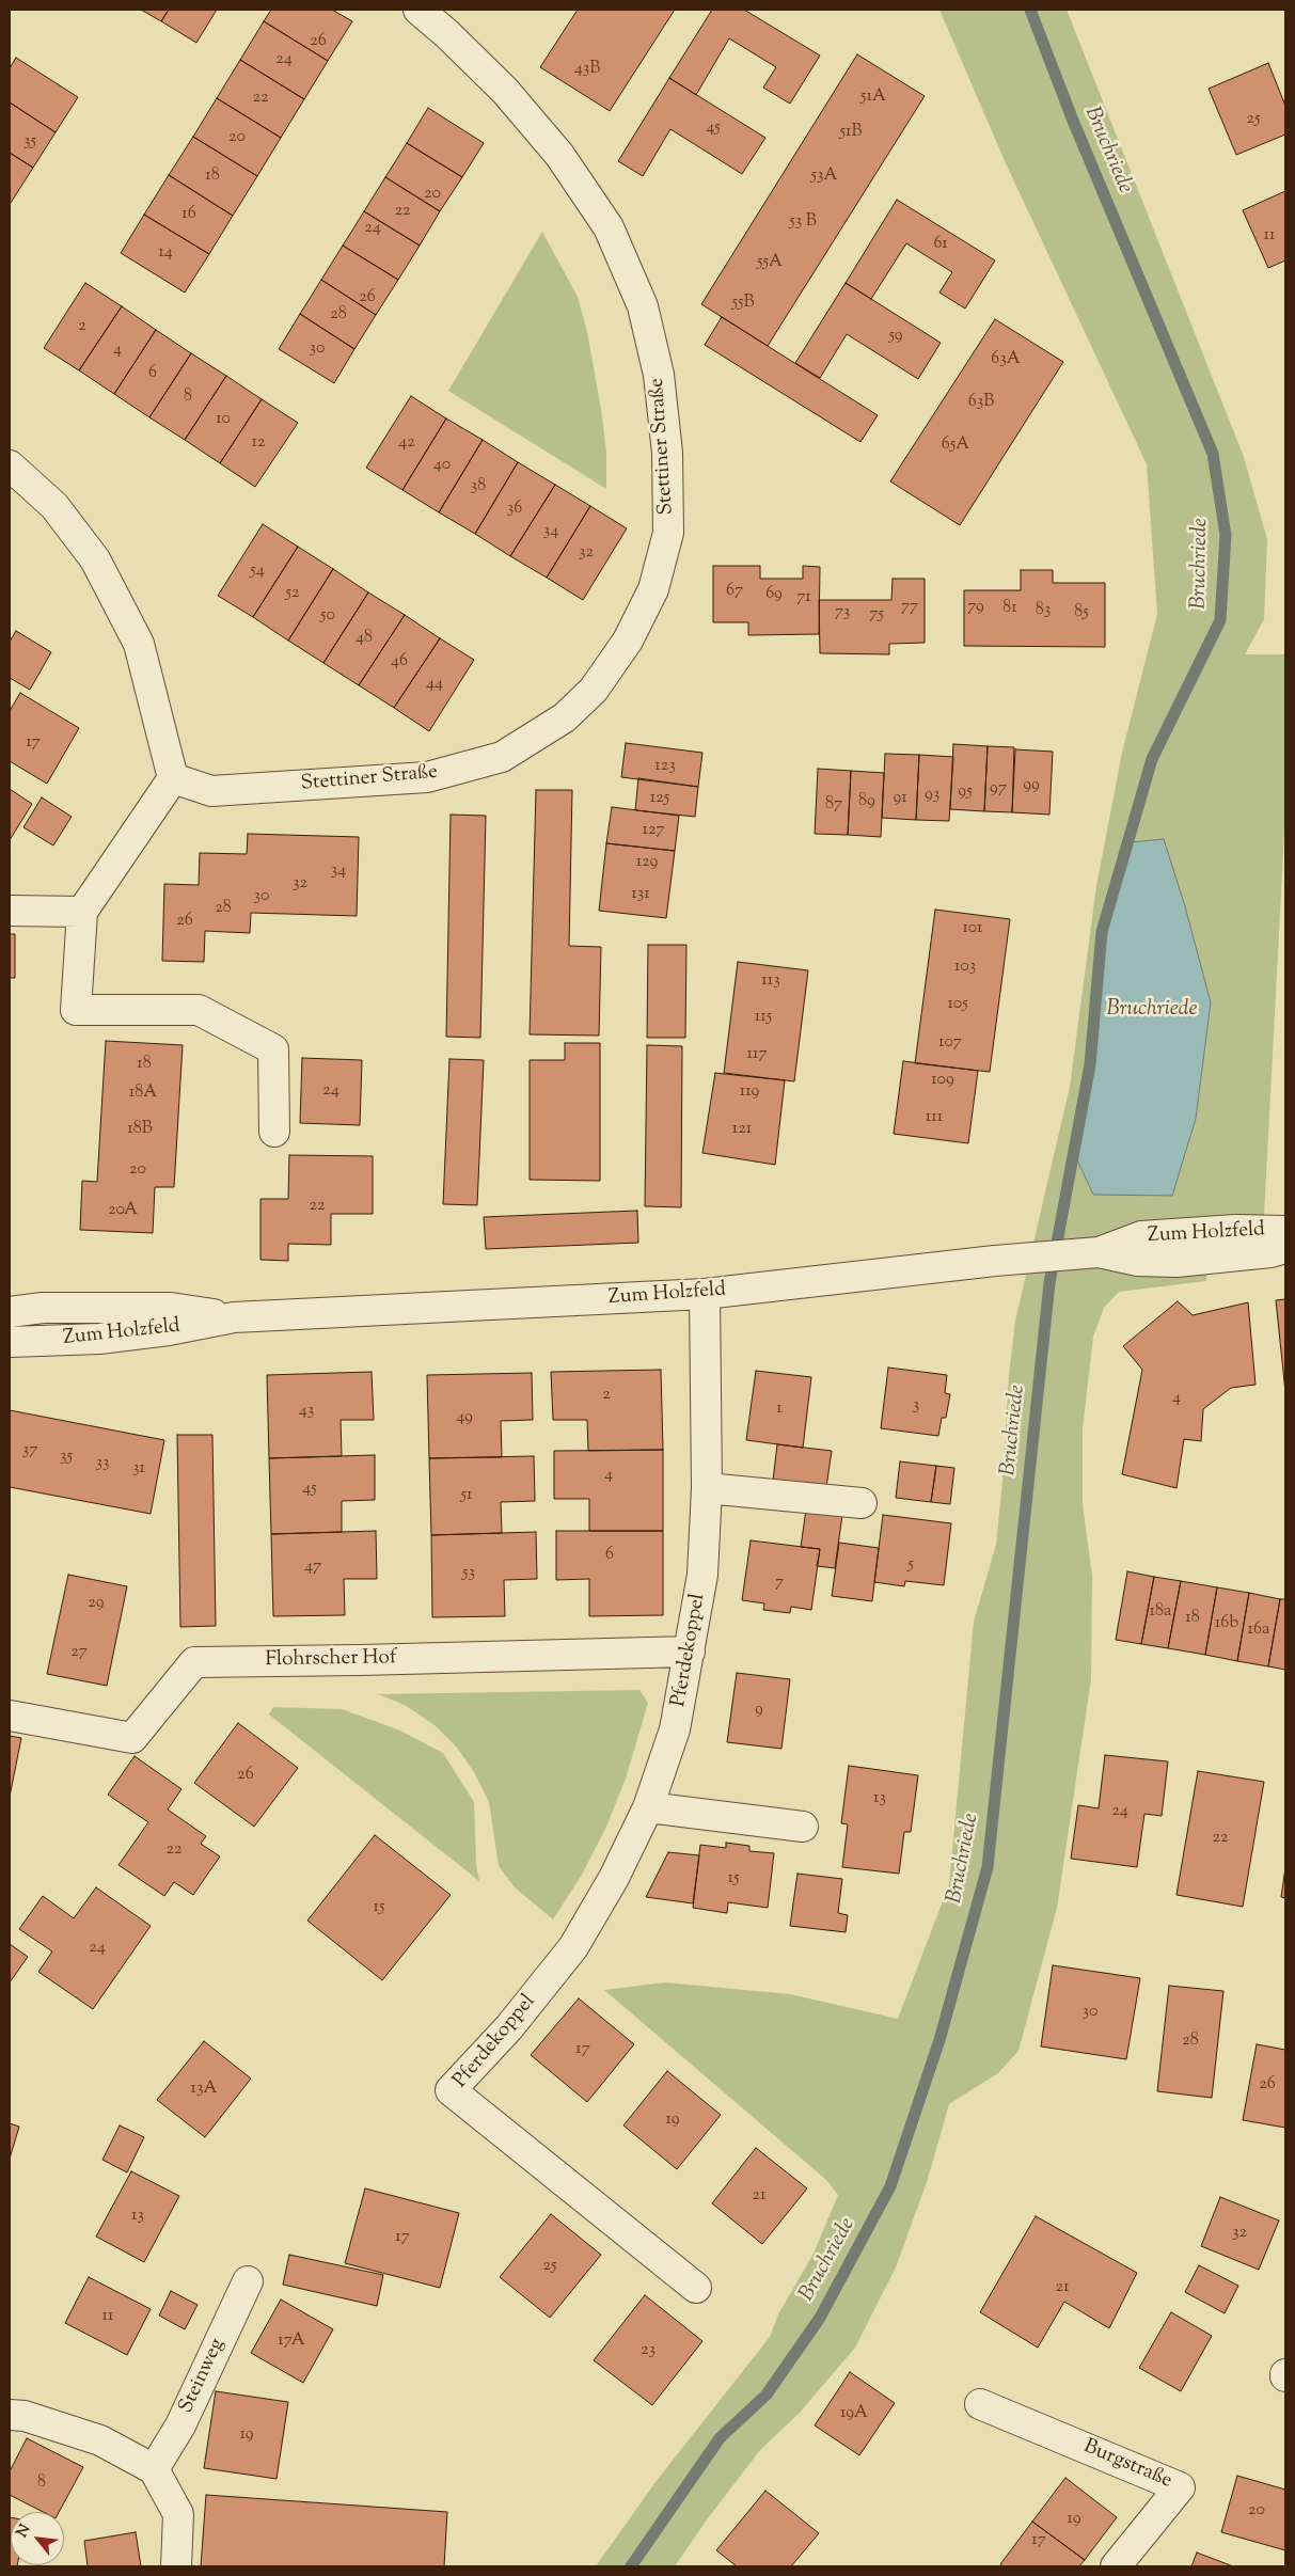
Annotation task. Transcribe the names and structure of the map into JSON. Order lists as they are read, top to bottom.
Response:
{
  "streets": {
    "street": [
      "Stettiner Straße",
      "Zum Holzfeld",
      "Pferdekoppel",
      "Flohrscher Hof",
      "Steinweg",
      "Burgstraße"
    ]
  },
  "crossings": [
    ["Zum Holzfeld", "Pferdekoppel"],
    ["Pferdekoppel", "Flohrscher Hof"]
  ],
  "water": ["Bruchriede"],
  "house_numbers": [
    "26",
    "24",
    "43B",
    "51A",
    "22",
    "25",
    "45",
    "51B",
    "20",
    "35",
    "18",
    "53A",
    "20",
    "22",
    "16",
    "53 B",
    "24",
    "11",
    "61",
    "14",
    "55A",
    "26",
    "55B",
    "28",
    "2",
    "59",
    "30",
    "4",
    "63A",
    "6",
    "8",
    "63B",
    "10",
    "12",
    "42",
    "65A",
    "40",
    "38",
    "36",
    "34",
    "32",
    "54",
    "67",
    "52",
    "69",
    "71",
    "77",
    "79",
    "81",
    "83",
    "73",
    "85",
    "75",
    "50",
    "48",
    "46",
    "44",
    "17",
    "123",
    "99",
    "97",
    "95",
    "93",
    "125",
    "91",
    "89",
    "87",
    "127",
    "129",
    "34",
    "32",
    "131",
    "30",
    "28",
    "26",
    "101",
    "103",
    "113",
    "105",
    "115",
    "107",
    "117",
    "18",
    "109",
    "24",
    "119",
    "18A",
    "111",
    "18B",
    "121",
    "20",
    "22",
    "20A",
    "2",
    "4",
    "3",
    "1",
    "43",
    "49",
    "37",
    "35",
    "33",
    "31",
    "4",
    "45",
    "51",
    "6",
    "5",
    "47",
    "53",
    "7",
    "29",
    "18a",
    "18",
    "16b",
    "16a",
    "27",
    "9",
    "26",
    "13",
    "24",
    "22",
    "22",
    "15",
    "15",
    "24",
    "30",
    "28",
    "17",
    "26",
    "13A",
    "19",
    "21",
    "13",
    "32",
    "17",
    "25",
    "21",
    "11",
    "17A",
    "23",
    "19A",
    "19",
    "8",
    "20",
    "19",
    "17"
  ],
  "north": "top left"
}
